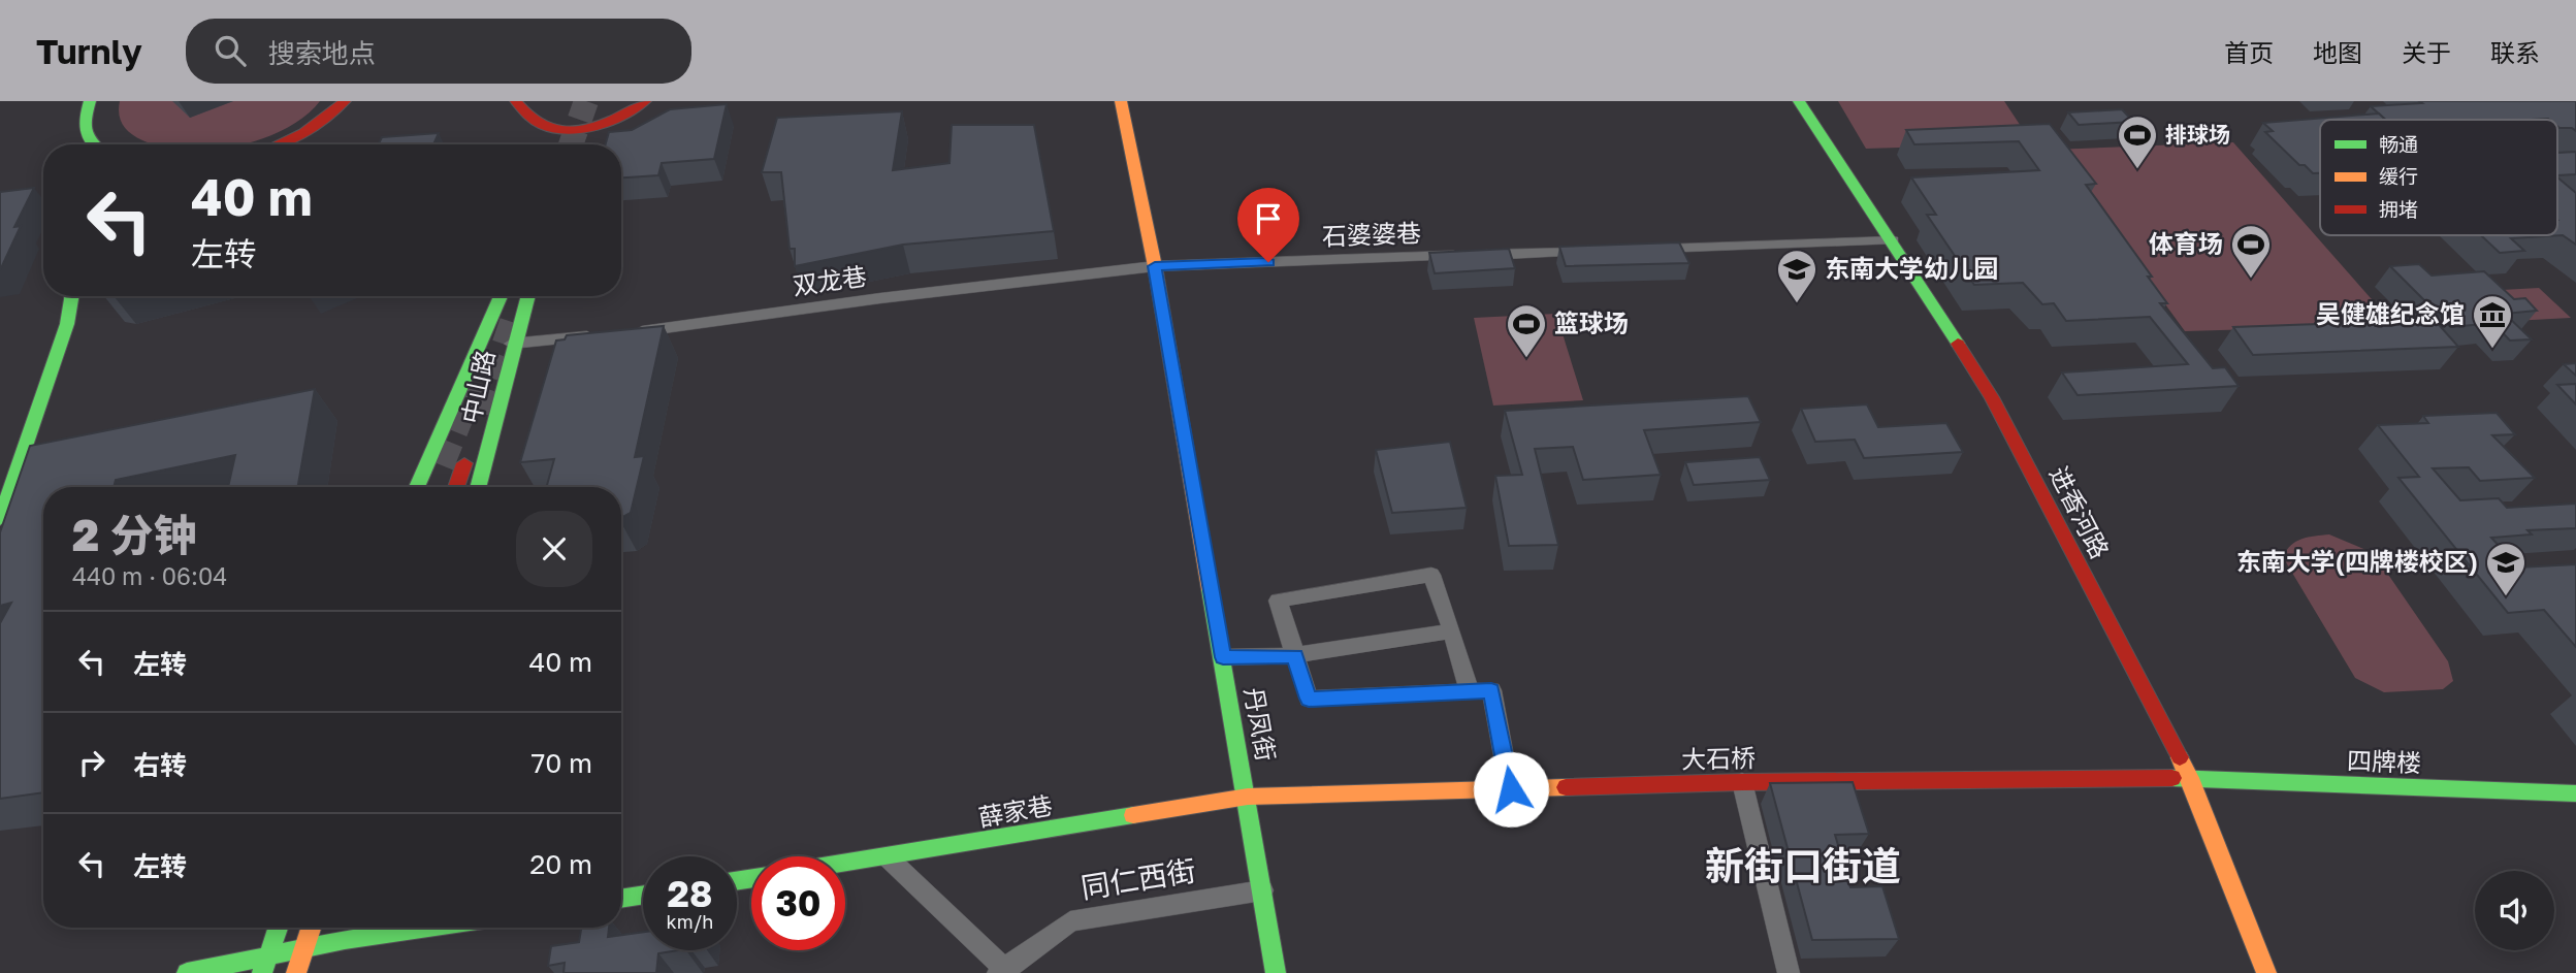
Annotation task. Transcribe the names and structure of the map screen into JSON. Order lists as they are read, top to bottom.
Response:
{
  "streets": {
    "street": [
      "石婆婆巷",
      "双龙巷",
      "中山路",
      "进香河路",
      "丹凤街",
      "大石桥",
      "四牌楼",
      "薛家巷",
      "同仁西街"
    ]
  },
  "crossings": [
    ["石婆婆巷", "双龙巷"],
    ["石婆婆巷", "丹凤街"],
    ["双龙巷", "丹凤街"],
    ["进香河路", "大石桥"],
    ["进香河路", "四牌楼"],
    ["丹凤街", "大石桥"],
    ["丹凤街", "薛家巷"],
    ["丹凤街", "同仁西街"],
    ["大石桥", "四牌楼"],
    ["大石桥", "薛家巷"]
  ],
  "districts": ["新街口街道"],
  "places": {
    "sports": ["排球场", "体育场", "篮球场"],
    "school or university": ["东南大学幼儿园", "东南大学(四牌楼校区)"],
    "museum": ["吴健雄纪念馆"]
  },
  "legend": ["畅通", "缓行", "拥堵"],
  "page": {
    "header": "Turnly",
    "search": "搜索地点",
    "nav": [
      "首页",
      "地图",
      "关于",
      "联系"
    ],
    "turn": ["40 m", "左转"],
    "heading": ["2 分钟", "440 m · 06:04"],
    "list": [
      {
        "name": "左转",
        "value": "40 m"
      },
      {
        "name": "右转",
        "value": "70 m"
      },
      {
        "name": "左转",
        "value": "20 m"
      }
    ],
    "speed": "28 km/h",
    "limit": "30"
  }
}
